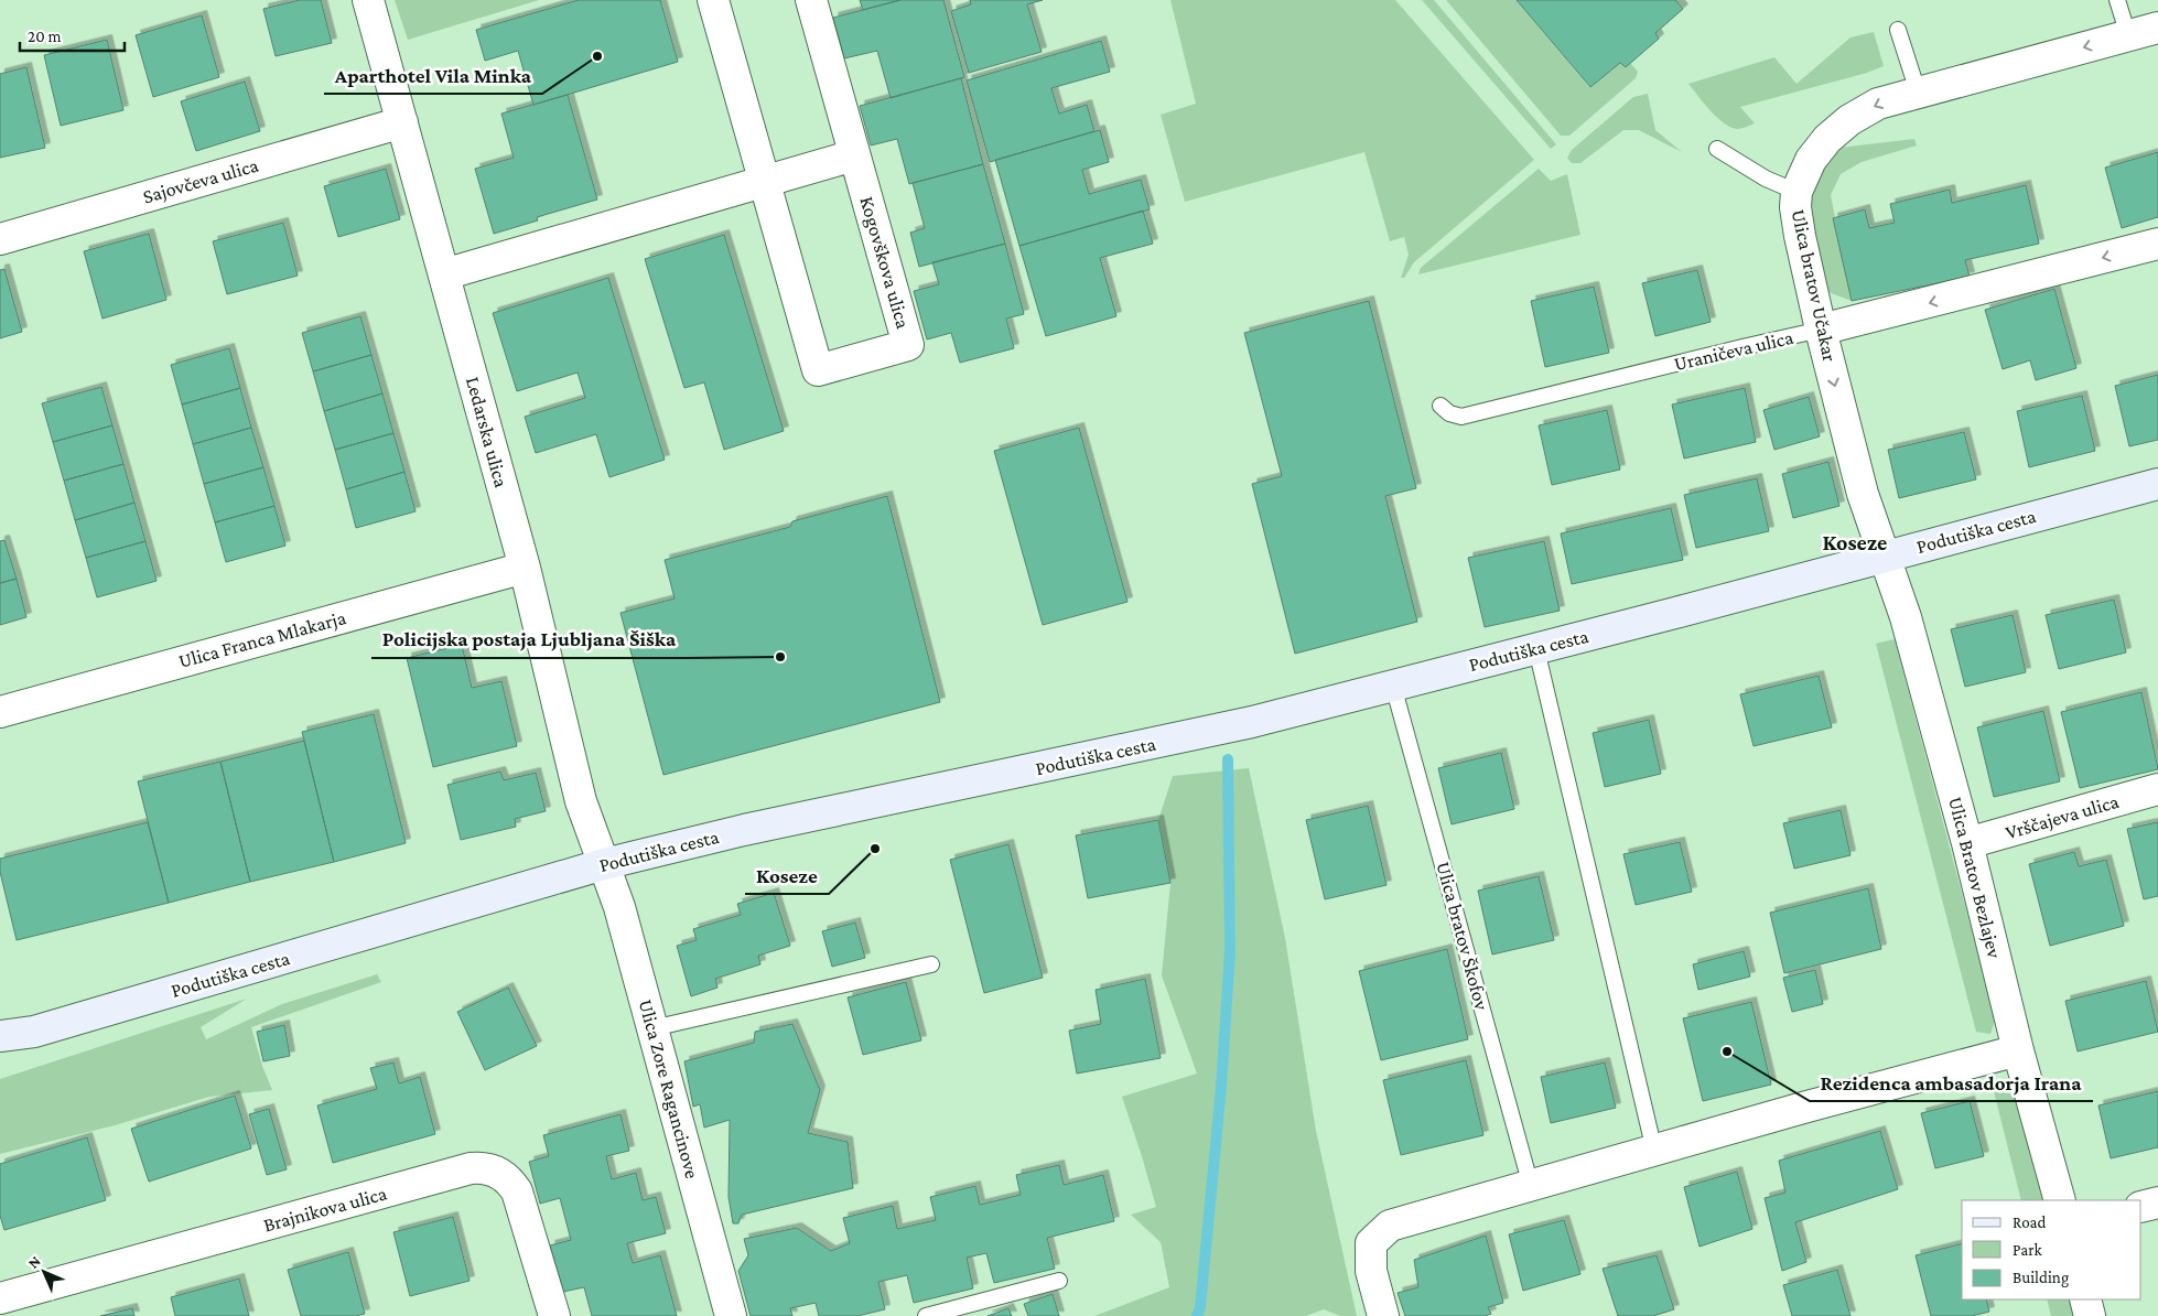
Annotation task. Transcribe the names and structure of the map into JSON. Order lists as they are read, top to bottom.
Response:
{
  "streets": {
    "main road": ["Podutiška cesta"],
    "street": [
      "Sajovčeva ulica",
      "Kogovškova ulica",
      "Ulica bratov Učakar",
      "Uraničeva ulica",
      "Ledarska ulica",
      "Ulica Franca Mlakarja",
      "Vrščajeva ulica",
      "Ulica Bratov Bezlajev",
      "Ulica Zore Ragancinove",
      "Brajnikova ulica"
    ],
    "lane": ["Ulica bratov Škofov"]
  },
  "crossings": [
    ["Sajovčeva ulica", "Ledarska ulica"],
    ["Ulica bratov Učakar", "Uraničeva ulica"],
    ["Ulica bratov Učakar", "Podutiška cesta"],
    ["Ulica bratov Učakar", "Ulica Bratov Bezlajev"],
    ["Ledarska ulica", "Podutiška cesta"],
    ["Ledarska ulica", "Ulica Franca Mlakarja"],
    ["Ledarska ulica", "Ulica Zore Ragancinove"],
    ["Podutiška cesta", "Ulica Bratov Bezlajev"],
    ["Podutiška cesta", "Ulica bratov Škofov"],
    ["Podutiška cesta", "Ulica Zore Ragancinove"],
    ["Vrščajeva ulica", "Ulica Bratov Bezlajev"]
  ],
  "one_way": ["Uraničeva ulica"],
  "districts": ["Koseze"],
  "places": [
    "Aparthotel Vila Minka",
    "Policijska postaja Ljubljana Šiška",
    "Koseze",
    "Rezidenca ambasadorja Irana"
  ],
  "legend": ["Road", "Park", "Building"],
  "scale_bar": "20 m",
  "north": "top left"
}
